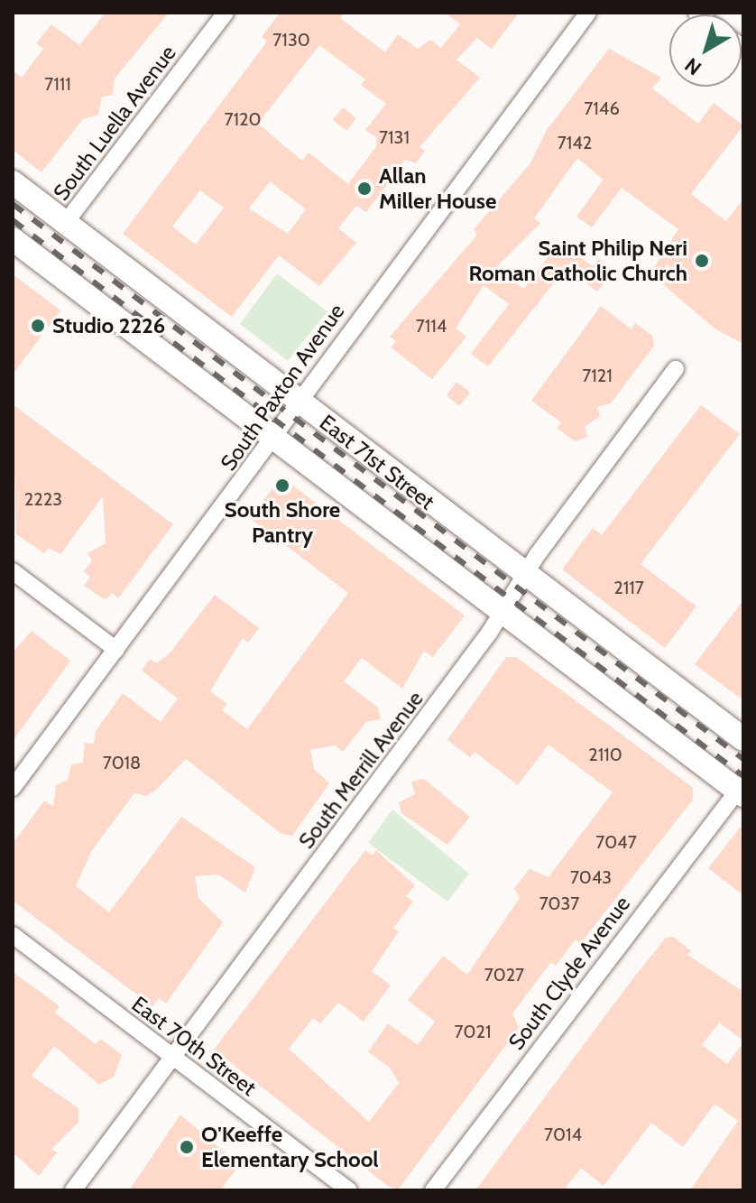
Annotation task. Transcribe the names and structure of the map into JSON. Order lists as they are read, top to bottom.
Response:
{
  "streets": {
    "main road": ["East 71st Street"],
    "street": [
      "South Luella Avenue",
      "South Paxton Avenue",
      "South Merrill Avenue",
      "South Clyde Avenue",
      "East 70th Street"
    ]
  },
  "crossings": [
    ["South Luella Avenue", "East 71st Street"],
    ["South Paxton Avenue", "East 71st Street"],
    ["East 71st Street", "South Merrill Avenue"],
    ["East 71st Street", "South Clyde Avenue"],
    ["South Merrill Avenue", "East 70th Street"]
  ],
  "places": [
    "Allan Miller House",
    "Saint Philip Neri Roman Catholic Church",
    "Studio 2226",
    "South Shore Pantry",
    "O'Keeffe Elementary School"
  ],
  "house_numbers": [
    "7130",
    "7111",
    "7146",
    "7120",
    "7131",
    "7142",
    "7114",
    "7121",
    "2223",
    "2117",
    "2110",
    "7018",
    "7047",
    "7043",
    "7037",
    "7027",
    "7021",
    "7014"
  ],
  "north": "bottom left"
}
